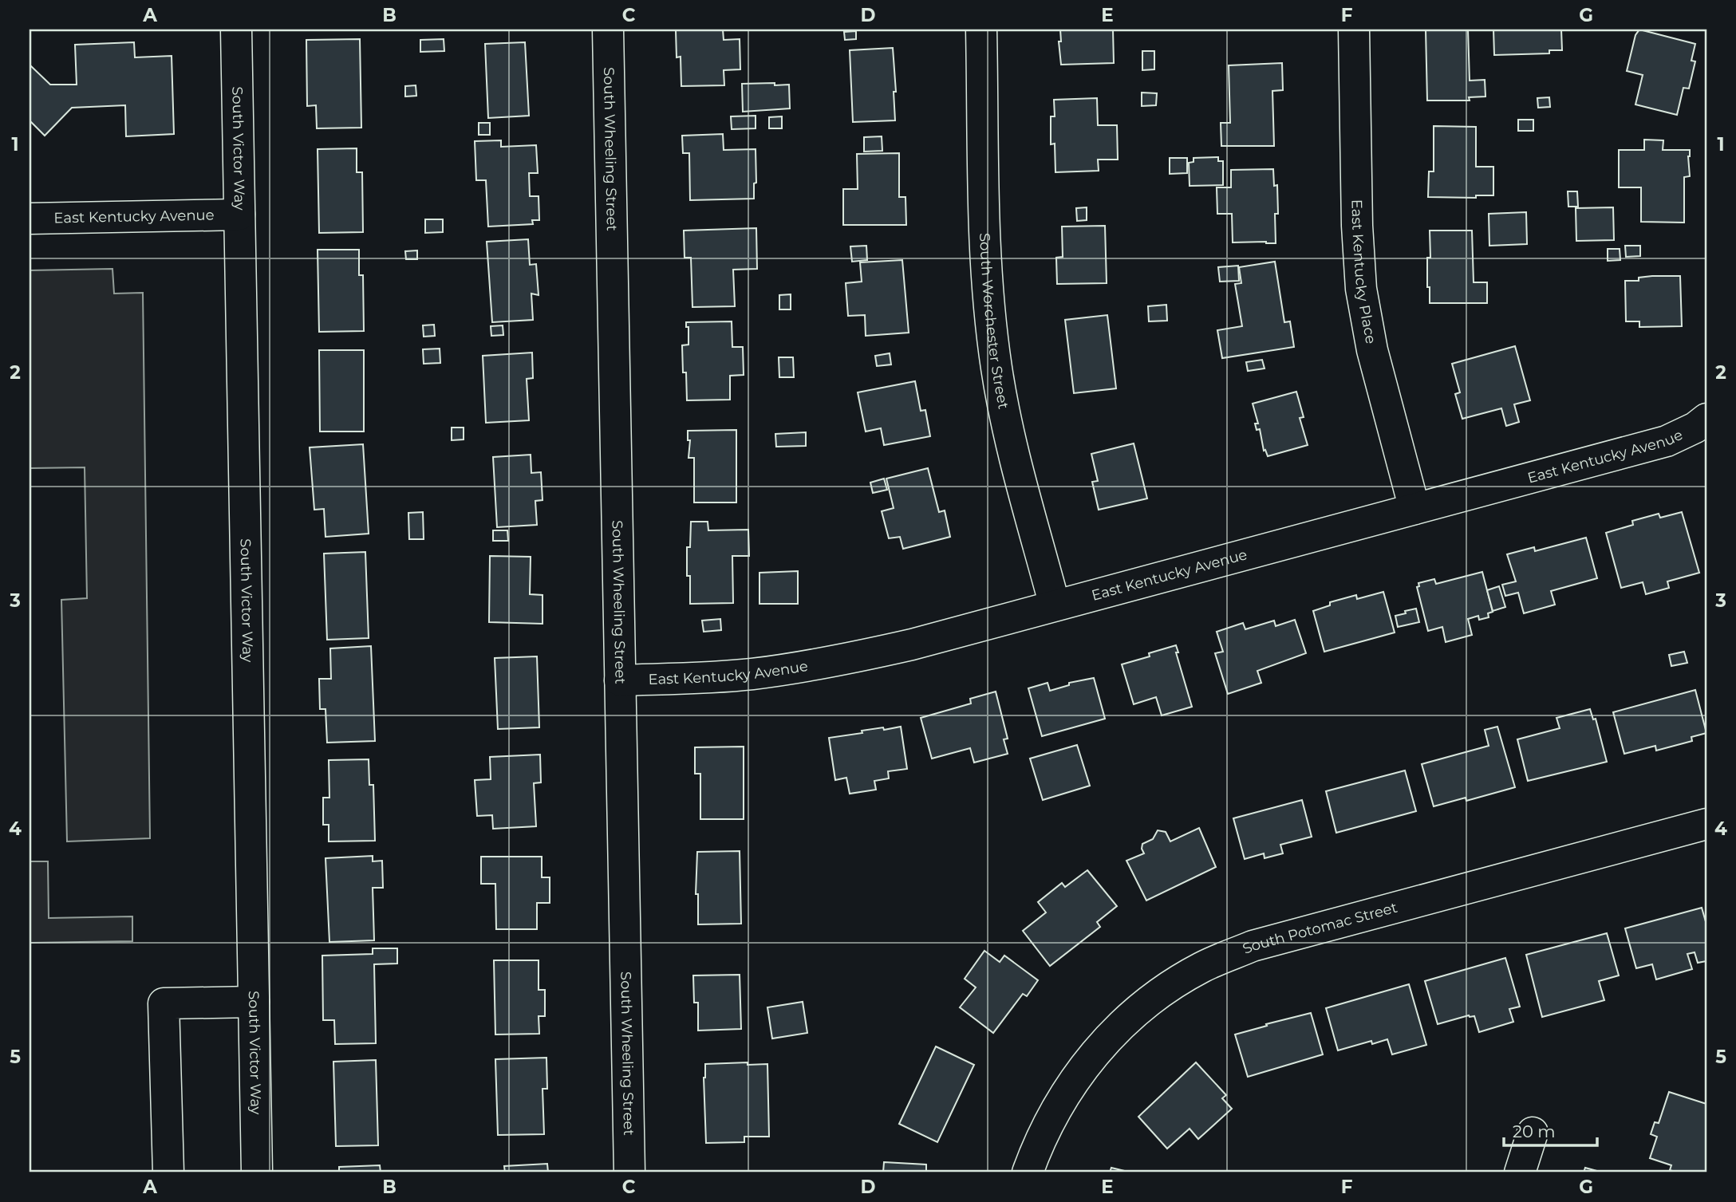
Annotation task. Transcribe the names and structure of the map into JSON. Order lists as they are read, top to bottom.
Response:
{
  "streets": {
    "street": [
      "South Victor Way",
      "South Wheeling Street",
      "East Kentucky Avenue",
      "East Kentucky Place",
      "South Worchester Street",
      "South Potomac Street"
    ]
  },
  "crossings": [
    ["South Victor Way", "East Kentucky Avenue"],
    ["South Wheeling Street", "East Kentucky Avenue"],
    ["East Kentucky Avenue", "East Kentucky Place"],
    ["East Kentucky Avenue", "South Worchester Street"]
  ],
  "scale_bar": "20 m",
  "grid": {
    "columns": [
      "A",
      "B",
      "C",
      "D",
      "E",
      "F",
      "G"
    ],
    "rows": [
      "1",
      "2",
      "3",
      "4",
      "5"
    ]
  }
}
